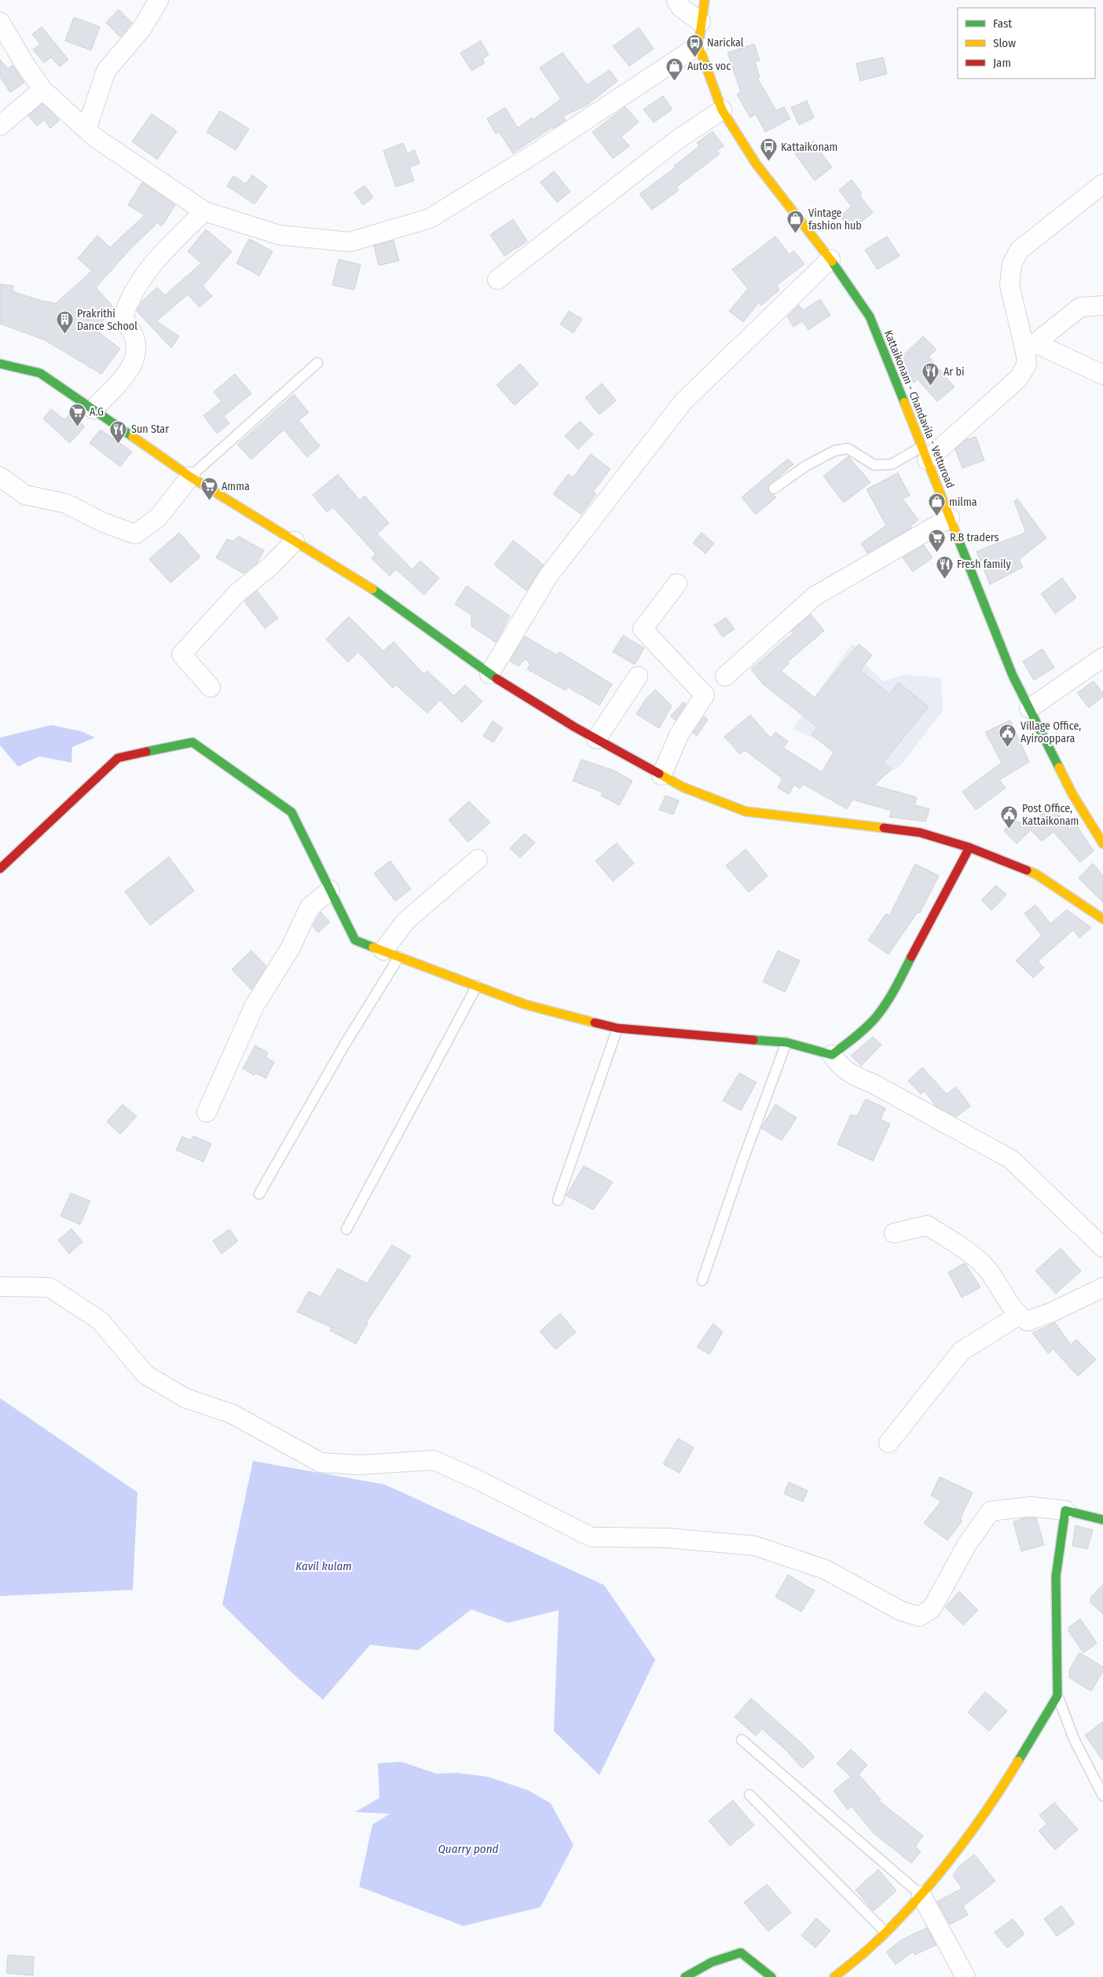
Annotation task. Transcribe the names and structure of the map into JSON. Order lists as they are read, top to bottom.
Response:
{
  "streets": {
    "main road": ["Kattaikonam - Chandavila - Vetturoad"]
  },
  "water": ["Kavil kulam", "Quarry pond"],
  "places": {
    "bus stop": ["Narickal", "Kattaikonam"],
    "shop": ["Autos voc", "Vintage fashion hub", "milma"],
    "building": ["Prakrithi Dance School"],
    "restaurant": ["Ar bi", "Sun Star", "Fresh family"],
    "supermarket": ["A.G", "Amma", "R.B traders"],
    "public building": ["Village Office, Ayirooppara", "Post Office, Kattaikonam"]
  },
  "legend": ["Fast", "Slow", "Jam"]
}
